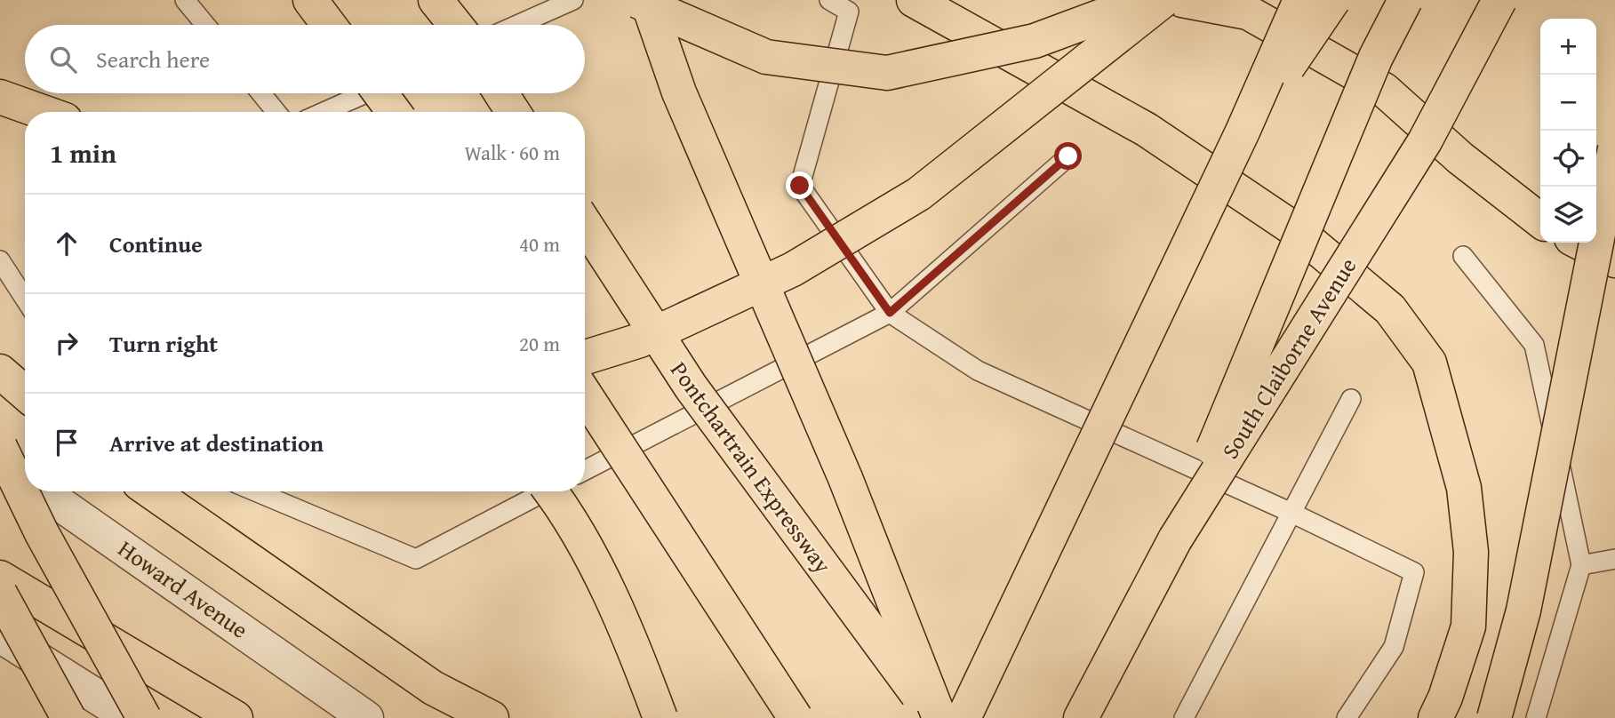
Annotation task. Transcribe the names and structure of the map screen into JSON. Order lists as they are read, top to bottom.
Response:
{
  "streets": {
    "main road": ["South Claiborne Avenue", "Pontchartrain Expressway"],
    "street": ["Howard Avenue"]
  },
  "page": {
    "map_buttons": ["+", "−"],
    "search": "Search here",
    "heading": ["1 min", "Walk · 60 m"],
    "list": [
      ["Continue", "40 m"],
      ["Turn right", "20 m"],
      "Arrive at destination"
    ]
  }
}
